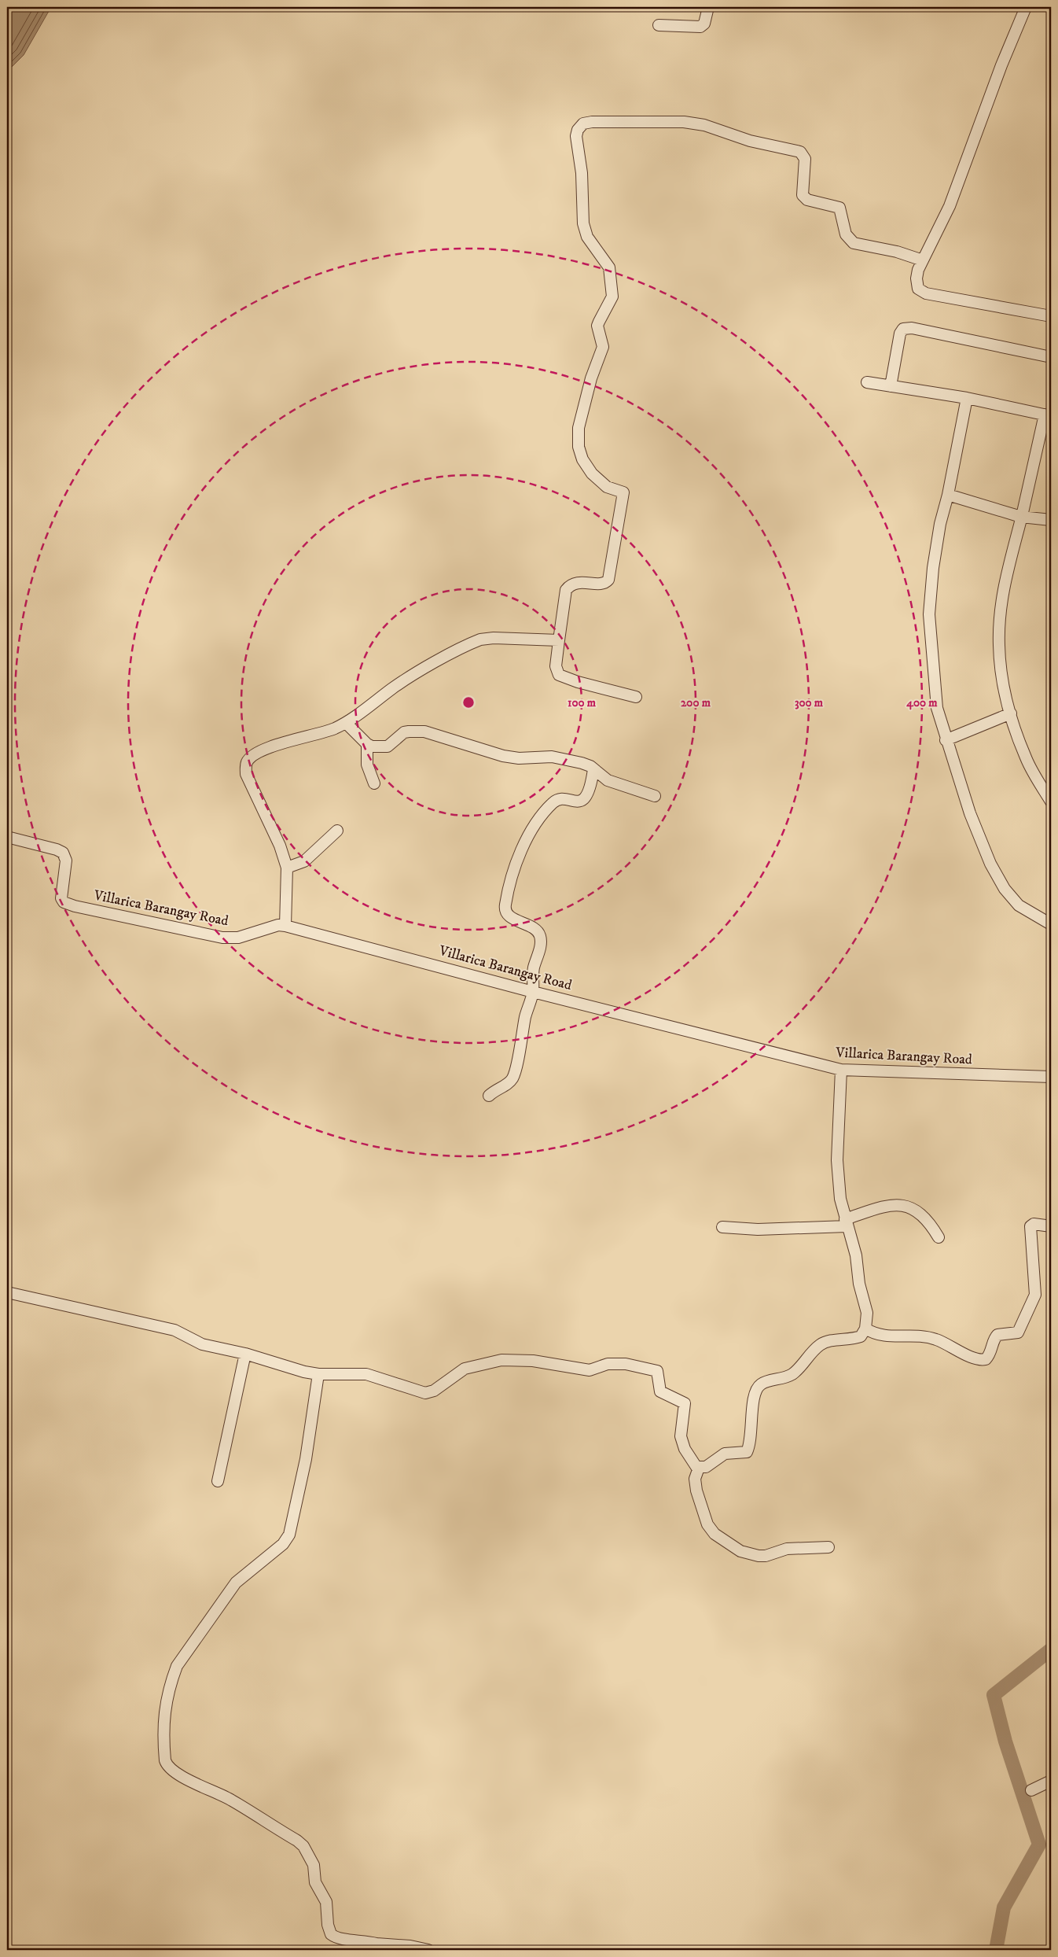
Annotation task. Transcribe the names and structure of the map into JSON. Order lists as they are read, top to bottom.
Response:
{
  "streets": {
    "street": ["Villarica Barangay Road"]
  },
  "rings": [
    "100 m",
    "200 m",
    "300 m",
    "400 m"
  ]
}
